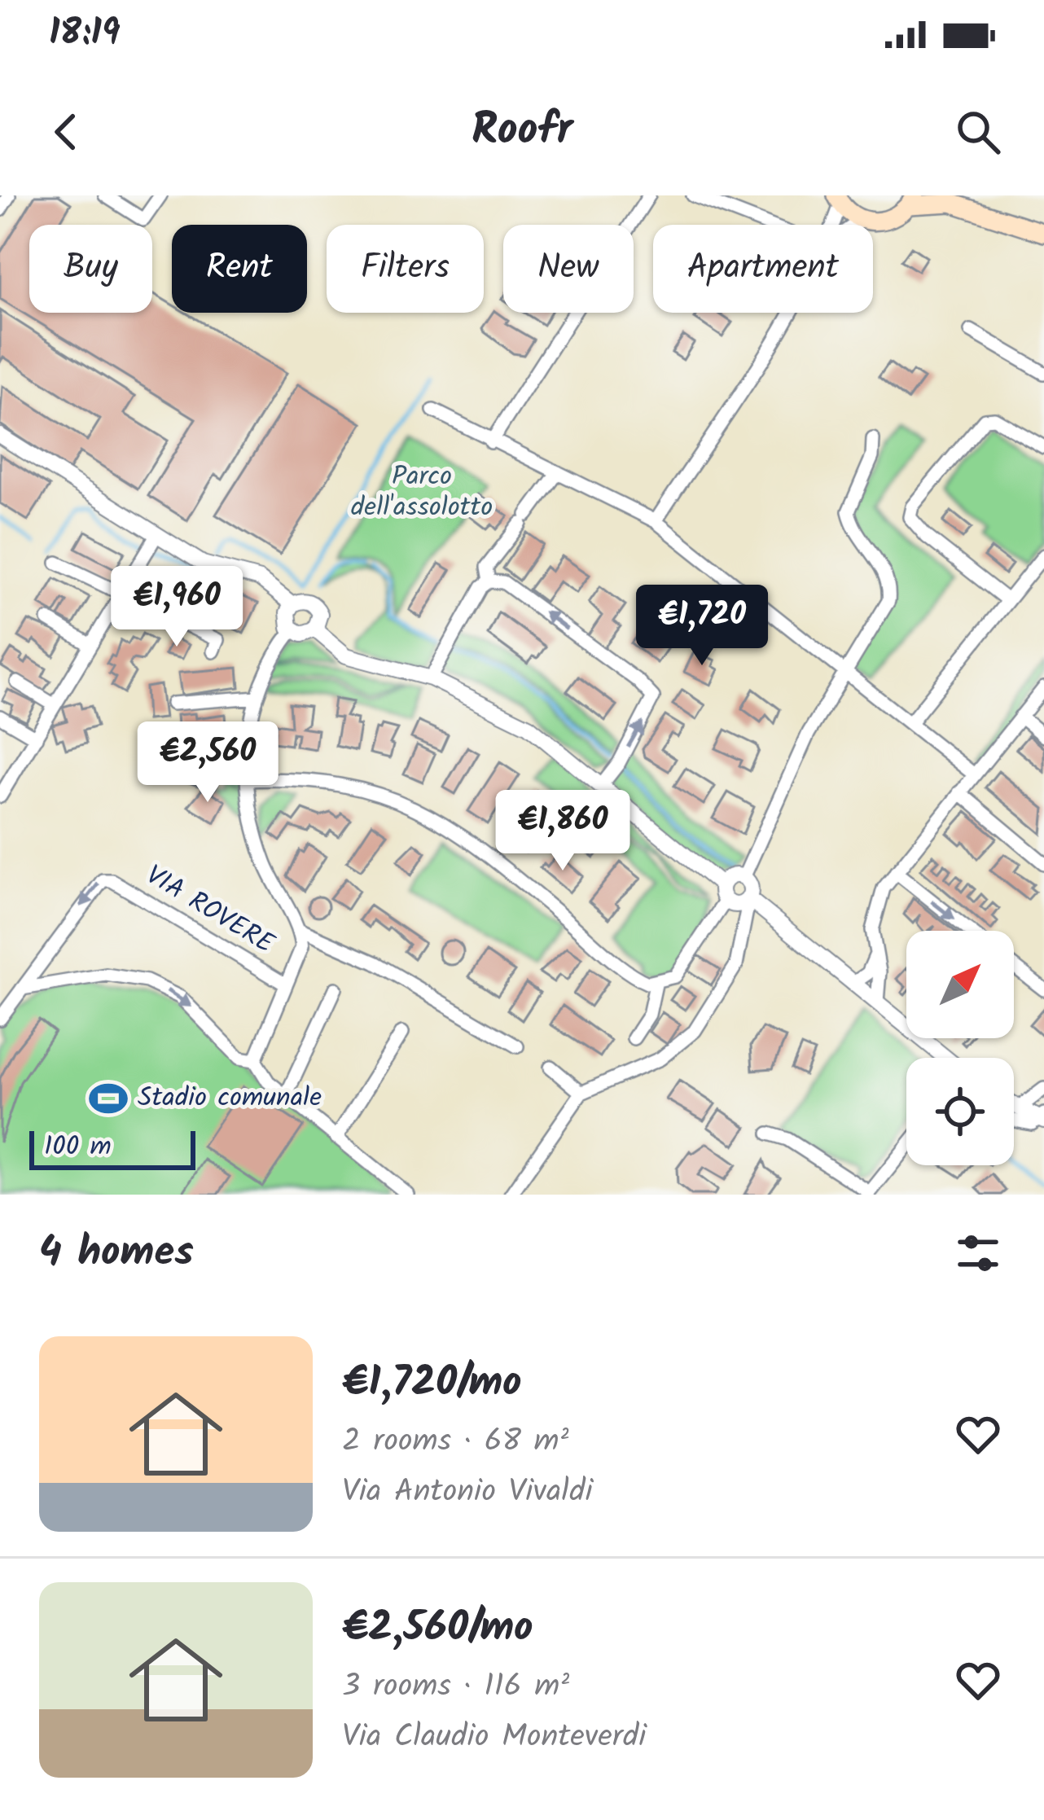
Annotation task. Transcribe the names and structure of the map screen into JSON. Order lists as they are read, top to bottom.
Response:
{
  "streets": {
    "street": ["VIA ROVERE"]
  },
  "parks": ["Parco dell'assolotto"],
  "places": {
    "sports": ["Stadio comunale"]
  },
  "scale_bar": "100 m",
  "north": "top right",
  "page": {
    "status": "18:19",
    "header": "Roofr",
    "chip": [
      "Buy",
      "Rent",
      "Filters",
      "New",
      "Apartment"
    ],
    "price": [
      "€1,960",
      "€1,720",
      "€2,560",
      "€1,860"
    ],
    "scale": "100 m",
    "heading": "4 homes",
    "list": [
      {
        "name": "€1,720/mo",
        "note": "2 rooms · 68 m² · Via Antonio Vivaldi"
      },
      {
        "name": "€2,560/mo",
        "note": "3 rooms · 116 m² · Via Claudio Monteverdi"
      }
    ]
  }
}
